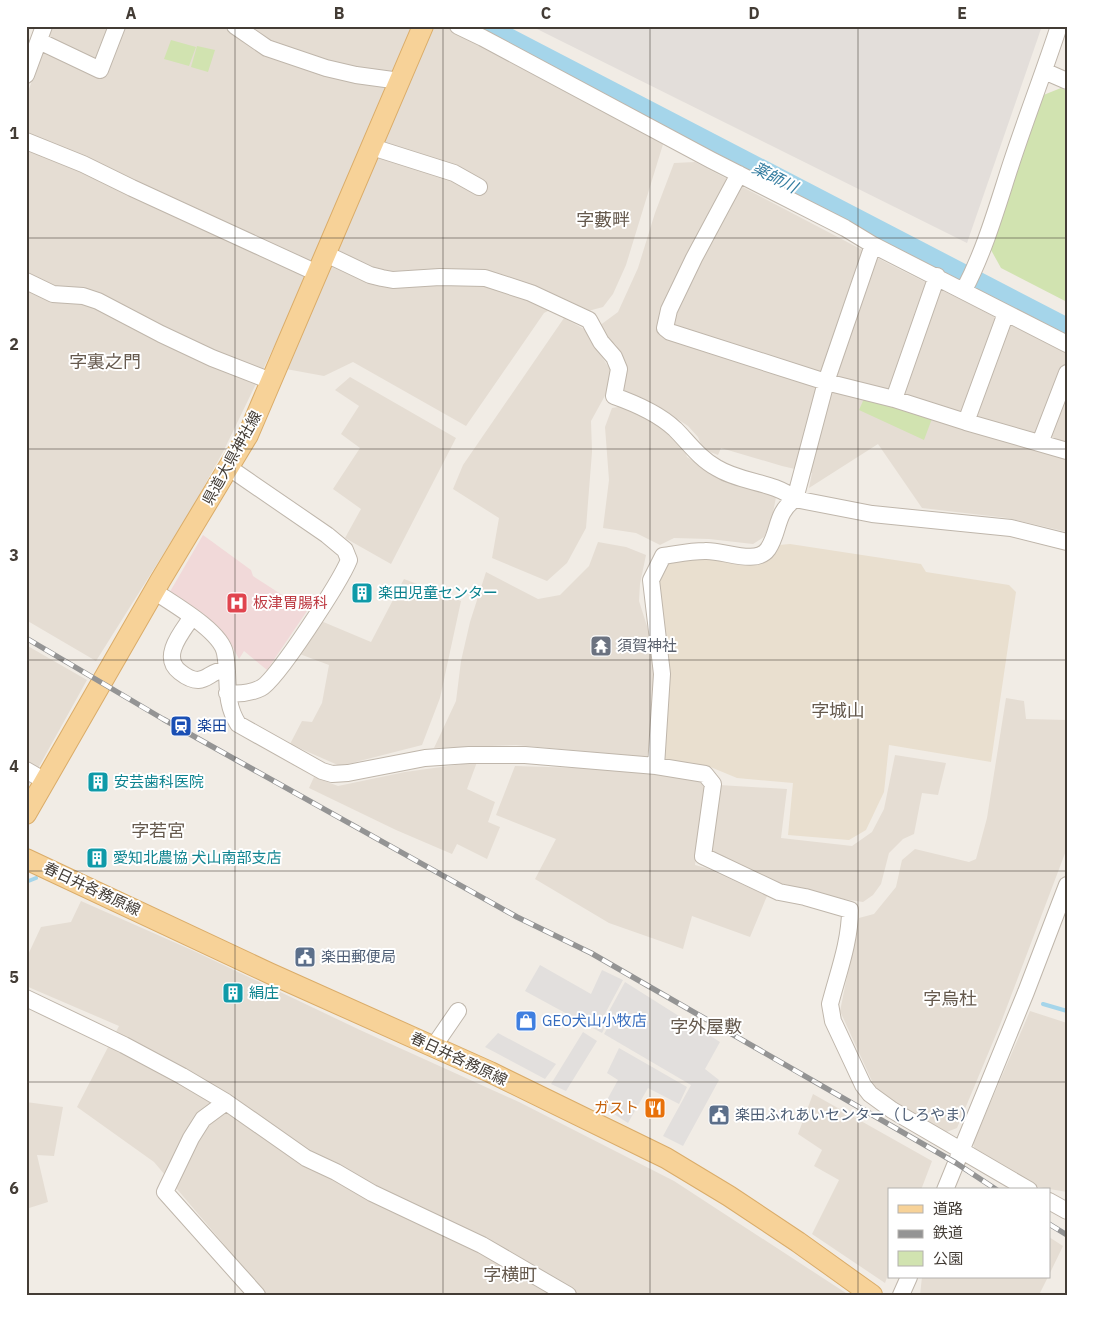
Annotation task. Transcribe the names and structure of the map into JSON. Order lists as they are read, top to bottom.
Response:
{
  "streets": {
    "main road": ["県道大県神社線", "春日井各務原線"]
  },
  "districts": [
    "字藪畔",
    "字裏之門",
    "字城山",
    "字若宮",
    "字烏杜",
    "字外屋敷",
    "字横町"
  ],
  "water": ["薬師川"],
  "places": {
    "building": [
      "楽田児童センター",
      "安芸歯科医院",
      "愛知北農協 犬山南部支店",
      "絹庄"
    ],
    "hospital": ["板津胃腸科"],
    "temple": ["須賀神社"],
    "station": ["楽田"],
    "public building": ["楽田郵便局", "楽田ふれあいセンター（しろやま）"],
    "shop": ["GEO犬山小牧店"],
    "restaurant": ["ガスト"]
  },
  "legend": ["道路", "鉄道", "公園"],
  "grid": {
    "columns": [
      "A",
      "B",
      "C",
      "D",
      "E"
    ],
    "rows": [
      "1",
      "2",
      "3",
      "4",
      "5",
      "6"
    ]
  }
}
